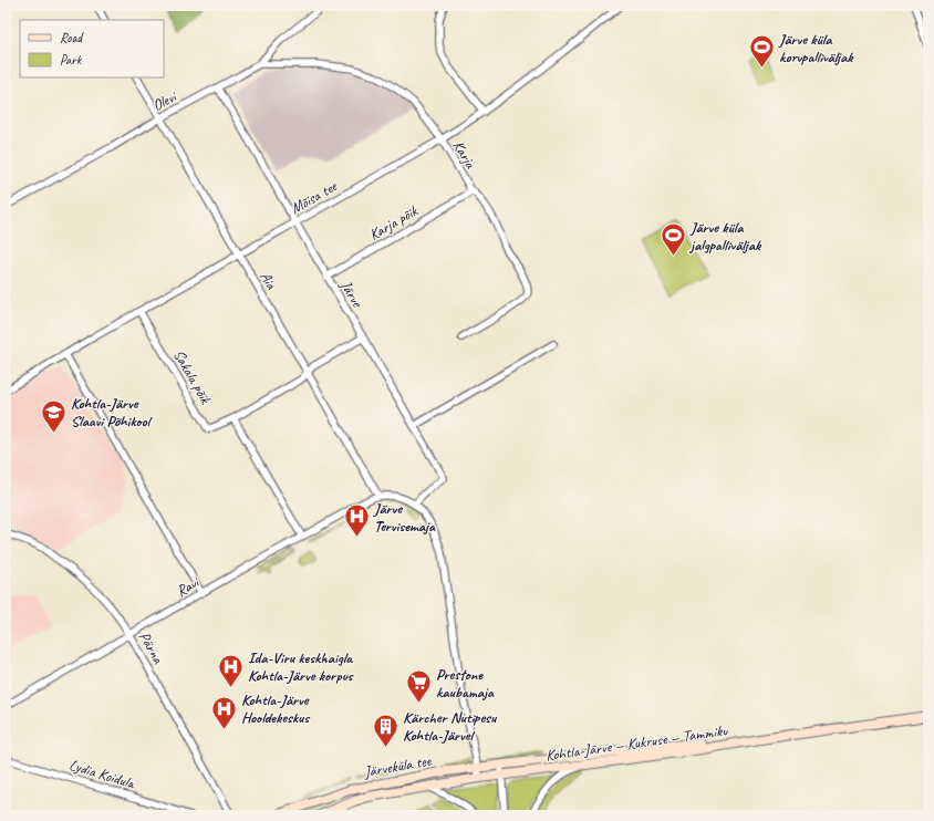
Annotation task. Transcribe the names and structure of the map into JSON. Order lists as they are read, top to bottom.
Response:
{
  "streets": {
    "main road": ["Kohtla-Järve — Kukruse — Tammiku", "Järveküla tee"],
    "street": [
      "Olevi",
      "Karja",
      "Mõisa tee",
      "Karja põik",
      "Aia",
      "Järve",
      "Sakala põik",
      "Ravi",
      "Pärna",
      "Lydia Koidula"
    ]
  },
  "crossings": [
    ["Olevi", "Karja"],
    ["Olevi", "Aia"],
    ["Olevi", "Järve"],
    ["Karja", "Mõisa tee"],
    ["Karja", "Karja põik"],
    ["Mõisa tee", "Aia"],
    ["Mõisa tee", "Järve"],
    ["Mõisa tee", "Sakala põik"],
    ["Karja põik", "Järve"],
    ["Aia", "Ravi"],
    ["Ravi", "Pärna"],
    ["Kohtla-Järve — Kukruse — Tammiku", "Järveküla tee"]
  ],
  "places": {
    "sports": ["Järve küla korvpalliväljak", "Järve küla jalgpalliväljak"],
    "school or university": ["Kohtla-Järve Slaavi Põhikool"],
    "hospital": ["Järve Tervisemaja", "Ida-Viru keskhaigla Kohtla-Järve korpus", "Kohtla-Järve Hooldekeskus"],
    "supermarket": ["Prestone kaubamaja"],
    "building": ["Kärcher Nutipesu Kohtla-Järvel"]
  },
  "legend": ["Road", "Park"]
}
